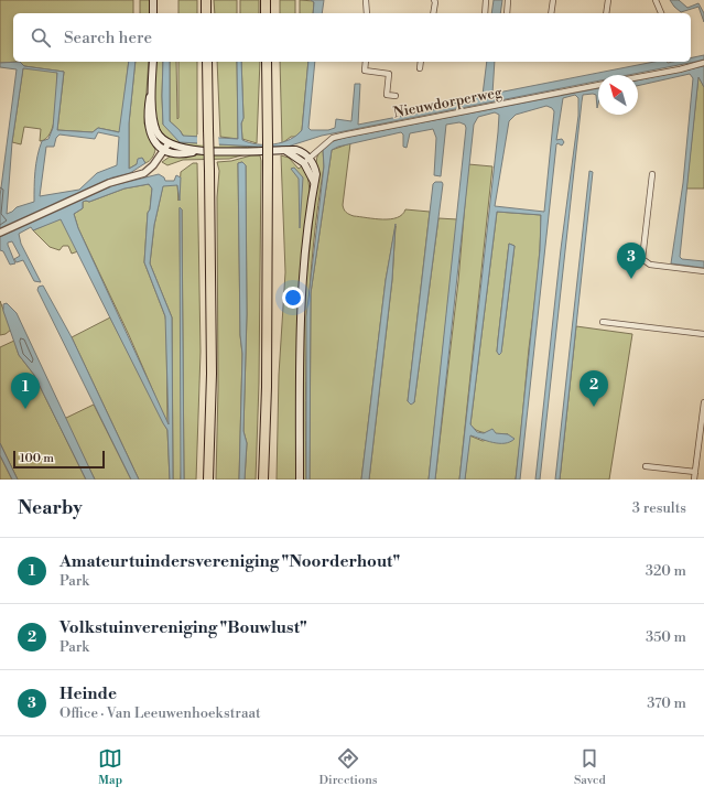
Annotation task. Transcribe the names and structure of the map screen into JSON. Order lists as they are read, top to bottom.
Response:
{
  "streets": {
    "street": ["Nieuwdorperweg"]
  },
  "scale_bar": "100 m",
  "north": "top left",
  "page": {
    "search": "Search here",
    "pins": ["3", "2", "1"],
    "scale": "100 m",
    "heading": ["Nearby", "3 results"],
    "list": [
      {
        "mark": "1",
        "name": "Amateurtuindersvereniging \"Noorderhout\"",
        "note": "Park",
        "value": "320 m"
      },
      {
        "mark": "2",
        "name": "Volkstuinvereniging \"Bouwlust\"",
        "note": "Park",
        "value": "350 m"
      },
      {
        "mark": "3",
        "name": "Heinde",
        "note": "Office · Van Leeuwenhoekstraat",
        "value": "370 m"
      }
    ],
    "nav": ["Map", "Directions", "Saved"]
  }
}
